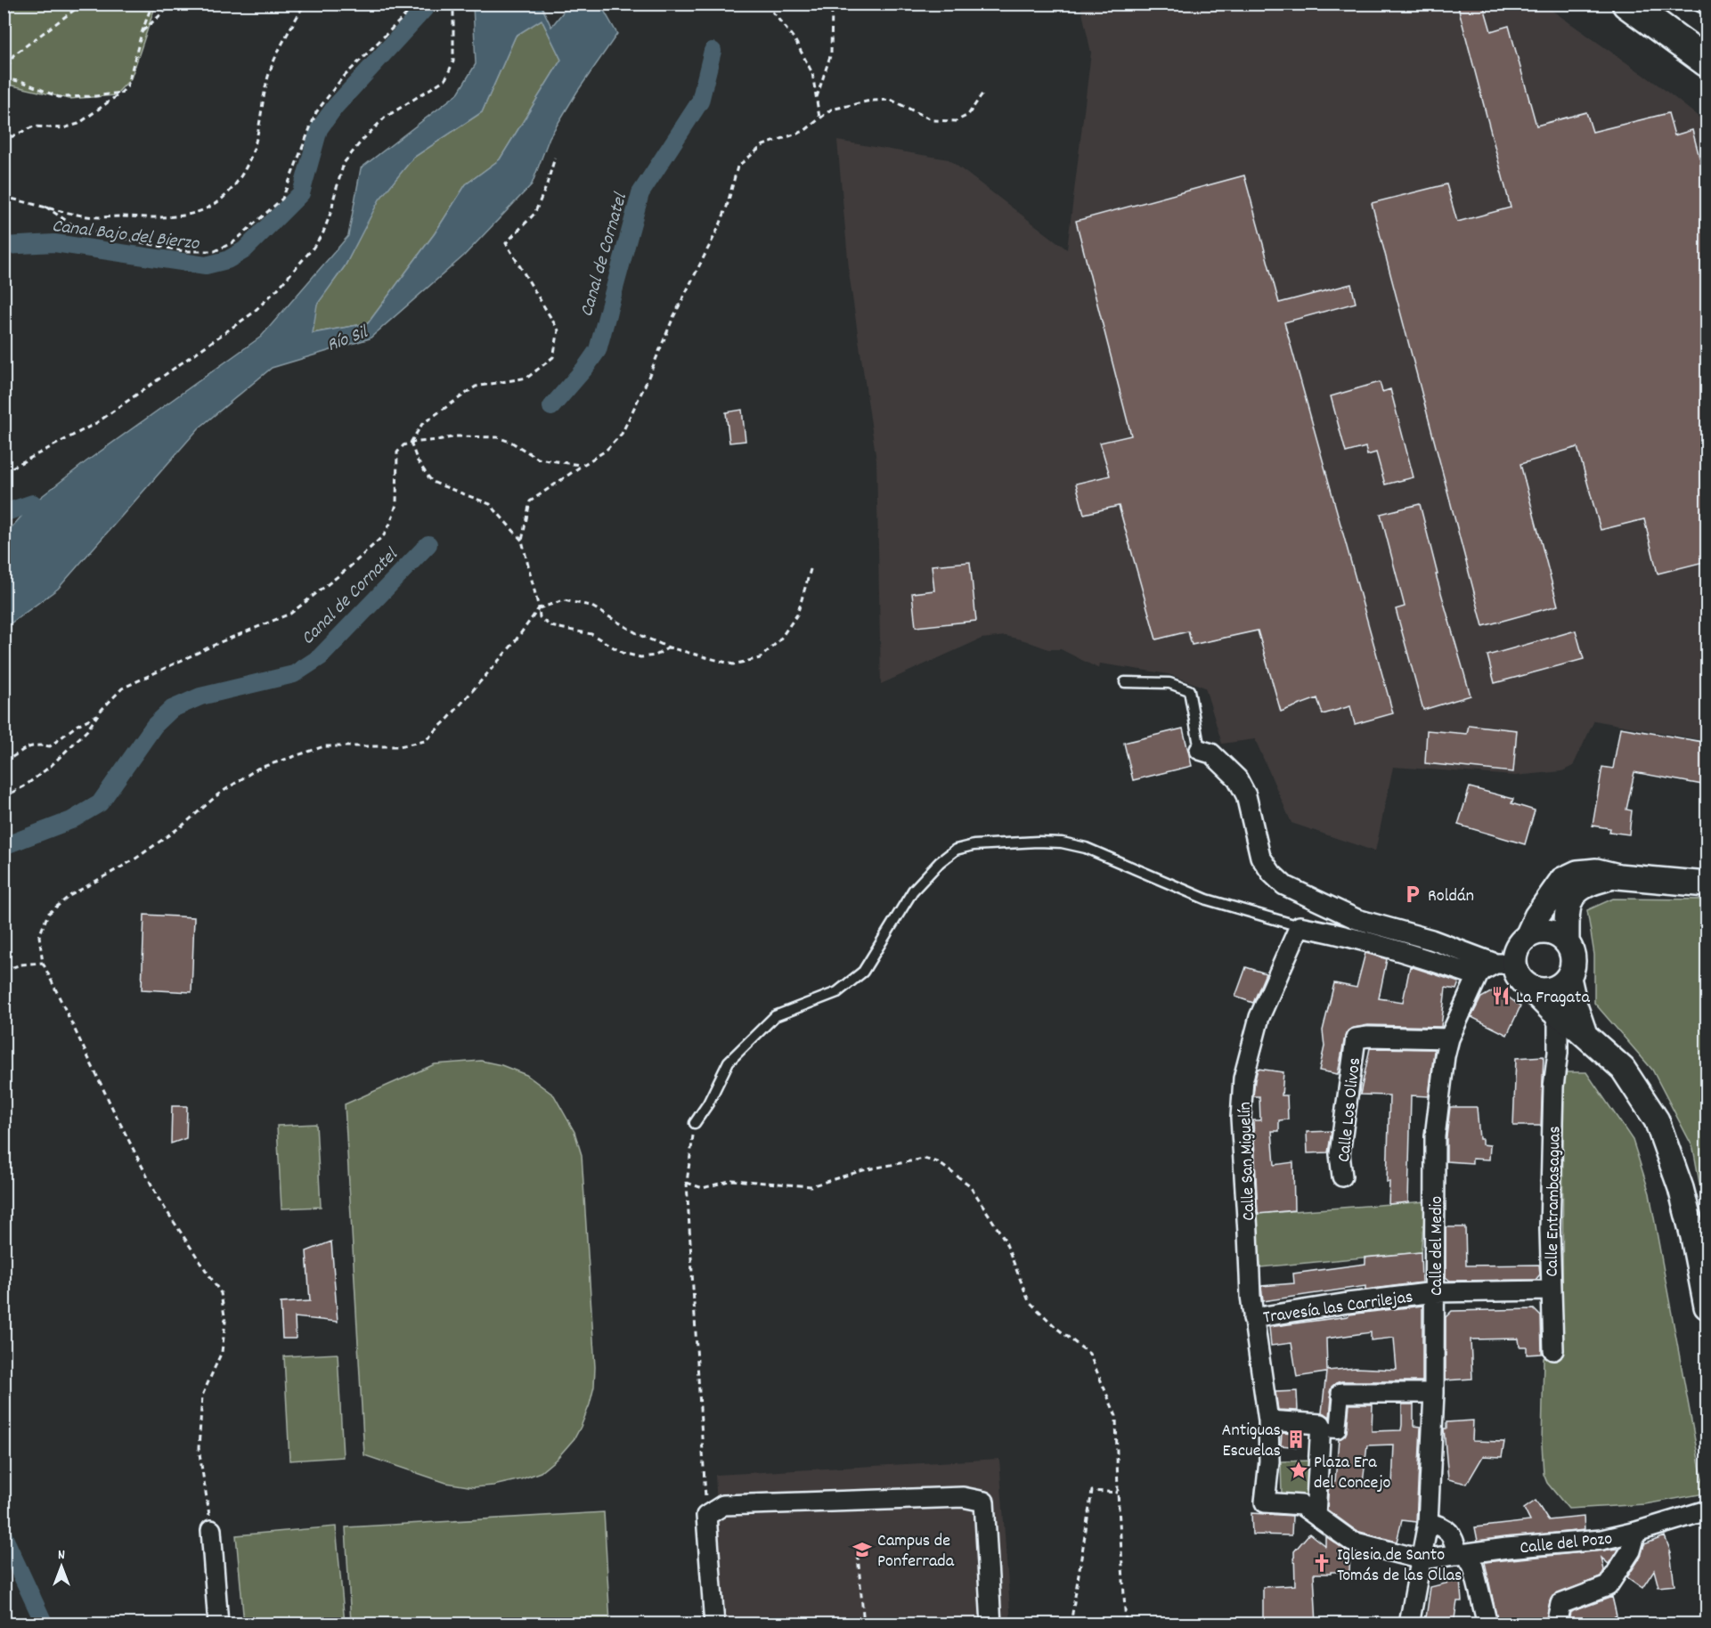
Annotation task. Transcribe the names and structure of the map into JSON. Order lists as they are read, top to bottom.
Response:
{
  "streets": {
    "street": [
      "Calle Los Olivos",
      "Calle San Miguelín",
      "Calle Entrambasaguas",
      "Calle del Medio",
      "Travesía las Carrilejas",
      "Calle del Pozo"
    ]
  },
  "crossings": [
    ["Calle Los Olivos", "Calle del Medio"],
    ["Calle San Miguelín", "Travesía las Carrilejas"],
    ["Calle Entrambasaguas", "Travesía las Carrilejas"],
    ["Calle del Medio", "Travesía las Carrilejas"],
    ["Calle del Medio", "Calle del Pozo"]
  ],
  "water": ["Canal Bajo del Bierzo", "Canal de Cornatel", "Río Sil"],
  "places": {
    "parking": ["Roldán"],
    "restaurant": ["La Fragata"],
    "building": ["Antiguas Escuelas"],
    "place": ["Plaza Era del Concejo"],
    "school or university": ["Campus de Ponferrada"],
    "church": ["Iglesia de Santo Tomás de las Ollas"]
  },
  "north": "top"
}
